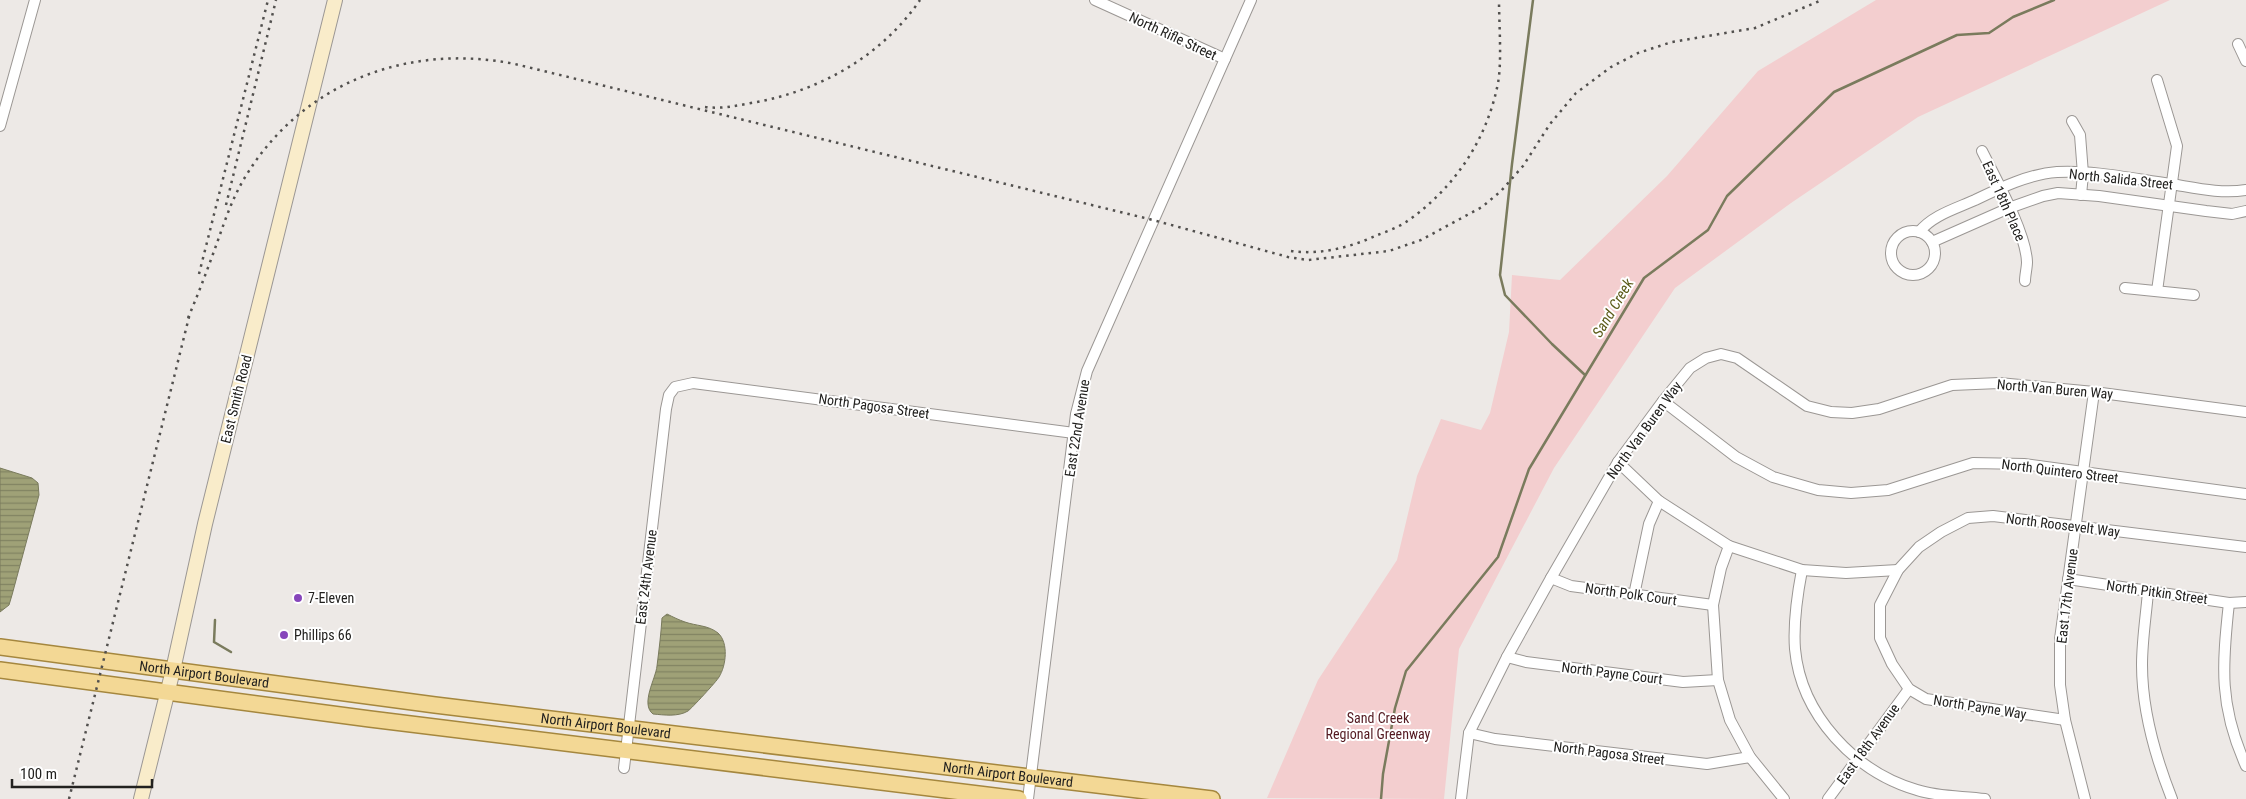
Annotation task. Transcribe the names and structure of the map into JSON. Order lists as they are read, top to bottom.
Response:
{
  "streets": {
    "main road": ["North Airport Boulevard"],
    "street": [
      "North Rifle Street",
      "North Salida Street",
      "East 18th Place",
      "North Van Buren Way",
      "East Smith Road",
      "North Pagosa Street",
      "East 22nd Avenue",
      "North Quintero Street",
      "North Roosevelt Way",
      "East 24th Avenue",
      "North Pitkin Street",
      "North Polk Court",
      "East 17th Avenue",
      "North Payne Court",
      "North Payne Way",
      "East 18th Avenue"
    ]
  },
  "crossings": [
    ["North Rifle Street", "East 22nd Avenue"],
    ["North Salida Street", "East 18th Place"],
    ["North Van Buren Way", "North Pagosa Street"],
    ["North Van Buren Way", "North Quintero Street"],
    ["North Van Buren Way", "North Polk Court"],
    ["North Van Buren Way", "East 17th Avenue"],
    ["North Van Buren Way", "North Payne Court"],
    ["East Smith Road", "North Airport Boulevard"],
    ["North Pagosa Street", "East 22nd Avenue"],
    ["North Pagosa Street", "East 24th Avenue"],
    ["East 22nd Avenue", "North Airport Boulevard"],
    ["North Quintero Street", "East 17th Avenue"],
    ["North Roosevelt Way", "East 17th Avenue"],
    ["North Roosevelt Way", "North Payne Way"],
    ["East 24th Avenue", "North Airport Boulevard"],
    ["North Pitkin Street", "East 17th Avenue"],
    ["East 17th Avenue", "North Payne Way"],
    ["North Payne Way", "East 18th Avenue"]
  ],
  "water": ["Sand Creek"],
  "parks": ["Sand Creek Regional Greenway"],
  "places": ["7-Eleven", "Phillips 66"],
  "scale_bar": "100 m"
}
